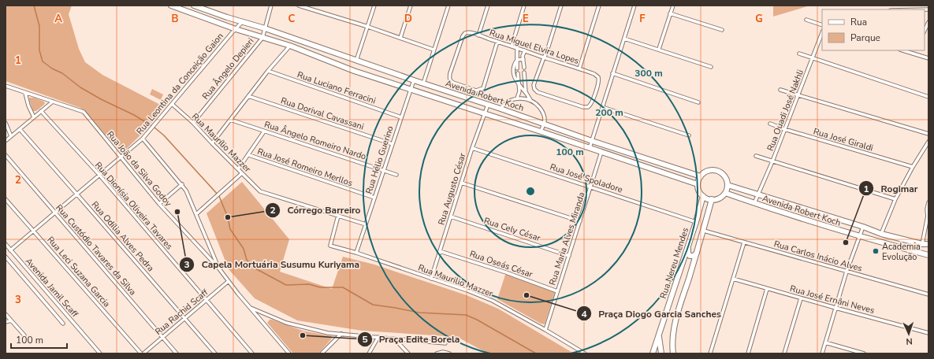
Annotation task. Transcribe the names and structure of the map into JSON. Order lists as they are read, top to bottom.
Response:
{
  "streets": {
    "main road": ["Avenida Robert Koch", "Rua Nereu Mendes"],
    "street": [
      "Rua Miguel Elvira Lopes",
      "Rua Ângelo Depieri",
      "Rua Leontina da Conceição Gaion",
      "Rua Luciano Ferracini",
      "Rua Ouadi José Nakhli",
      "Rua Dorival Cavassani",
      "Rua José Giraldi",
      "Rua Ângelo Romeiro Nardo",
      "Rua Maurílio Mazzer",
      "Rua Hélio Guerino",
      "Rua José Romeiro Merllos",
      "Rua João da Silva Godoy",
      "Rua José Spoladore",
      "Rua Augusto César",
      "Rua Dionísia Oliveira Tavares",
      "Rua Cely César",
      "Rua Odília Alves Pedra",
      "Rua Maria Alves Miranda",
      "Rua Custódio Tavares da Silva",
      "Rua Carlos Inácio Alves",
      "Rua Oseás César",
      "Rua Leci Suzana Garcia",
      "Rua Maurilio Mazzer",
      "Avenida Jamil Scaff",
      "Rua José Ernâni Neves",
      "Rua Rachid Scaff"
    ]
  },
  "crossings": [
    ["Rua Ângelo Depieri", "Avenida Robert Koch"],
    ["Rua Ângelo Depieri", "Rua Maurílio Mazzer"],
    ["Rua Leontina da Conceição Gaion", "Avenida Robert Koch"],
    ["Rua Leontina da Conceição Gaion", "Rua Maurílio Mazzer"],
    ["Rua Leontina da Conceição Gaion", "Rua João da Silva Godoy"],
    ["Rua Leontina da Conceição Gaion", "Rua Dionísia Oliveira Tavares"],
    ["Rua Leontina da Conceição Gaion", "Rua Odília Alves Pedra"],
    ["Rua Leontina da Conceição Gaion", "Rua Custódio Tavares da Silva"],
    ["Rua Leontina da Conceição Gaion", "Rua Leci Suzana Garcia"],
    ["Rua Leontina da Conceição Gaion", "Avenida Jamil Scaff"],
    ["Rua Luciano Ferracini", "Rua Hélio Guerino"],
    ["Avenida Robert Koch", "Rua Ouadi José Nakhli"],
    ["Avenida Robert Koch", "Rua Hélio Guerino"],
    ["Avenida Robert Koch", "Rua Augusto César"],
    ["Avenida Robert Koch", "Rua Maria Alves Miranda"],
    ["Avenida Robert Koch", "Rua Nereu Mendes"],
    ["Rua Ouadi José Nakhli", "Rua José Giraldi"],
    ["Rua Dorival Cavassani", "Rua Hélio Guerino"],
    ["Rua Ângelo Romeiro Nardo", "Rua Hélio Guerino"],
    ["Rua Maurílio Mazzer", "Rua Maurilio Mazzer"],
    ["Rua Hélio Guerino", "Rua José Romeiro Merllos"],
    ["Rua Hélio Guerino", "Rua Maurilio Mazzer"],
    ["Rua João da Silva Godoy", "Rua Rachid Scaff"],
    ["Rua José Spoladore", "Rua Augusto César"],
    ["Rua José Spoladore", "Rua Maria Alves Miranda"],
    ["Rua José Spoladore", "Rua Nereu Mendes"],
    ["Rua Augusto César", "Rua Cely César"],
    ["Rua Augusto César", "Rua Oseás César"],
    ["Rua Augusto César", "Rua Maurilio Mazzer"],
    ["Rua Dionísia Oliveira Tavares", "Rua Rachid Scaff"],
    ["Rua Cely César", "Rua Maria Alves Miranda"],
    ["Rua Odília Alves Pedra", "Rua Rachid Scaff"],
    ["Rua Maria Alves Miranda", "Rua Oseás César"],
    ["Rua Maria Alves Miranda", "Rua Maurilio Mazzer"],
    ["Rua Custódio Tavares da Silva", "Rua Rachid Scaff"],
    ["Rua Leci Suzana Garcia", "Rua Rachid Scaff"]
  ],
  "places": [
    "Capela Mortuária Susumu Kuriyama",
    "Córrego Barreiro",
    "Rogimar",
    "Academia Evolução",
    "Praça Diogo Garcia Sanches",
    "Praça Edite Borela"
  ],
  "legend": ["Rua", "Parque"],
  "scale_bar": "100 m",
  "north": "bottom",
  "grid": {
    "columns": [
      "A",
      "B",
      "C",
      "D",
      "E",
      "F",
      "G"
    ],
    "rows": ["1", "2", "3"]
  },
  "rings": ["300 m", "200 m", "100 m"]
}
